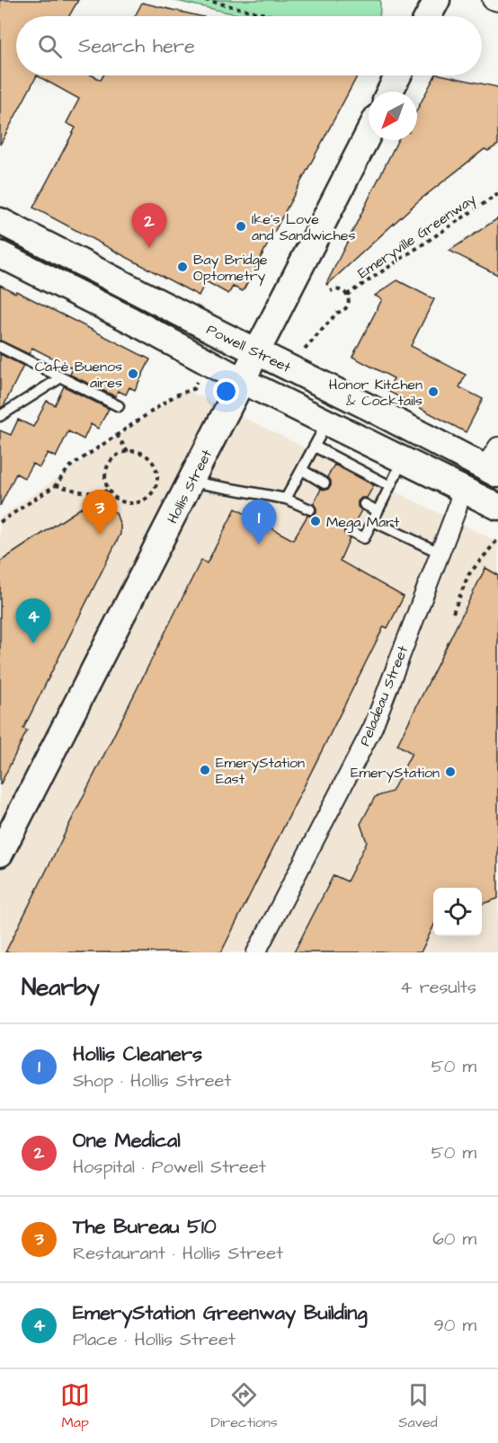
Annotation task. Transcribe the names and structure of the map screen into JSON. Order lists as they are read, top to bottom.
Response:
{
  "streets": {
    "main road": ["Powell Street", "Hollis Street"],
    "street": ["Peladeau Street"],
    "path": ["Emeryville Greenway"]
  },
  "crossings": [
    ["Powell Street", "Hollis Street"],
    ["Powell Street", "Peladeau Street"]
  ],
  "places": [
    "Ike's Love and Sandwiches",
    "Bay Bridge Optometry",
    "Café Buenos aires",
    "Honor Kitchen & Cocktails",
    "Mega Mart",
    "EmeryStation East",
    "EmeryStation"
  ],
  "north": "bottom left",
  "page": {
    "search": "Search here",
    "pins": [
      "2",
      "3",
      "1",
      "4"
    ],
    "heading": ["Nearby", "4 results"],
    "list": [
      {
        "mark": "1",
        "name": "Hollis Cleaners",
        "note": "Shop · Hollis Street",
        "value": "50 m"
      },
      {
        "mark": "2",
        "name": "One Medical",
        "note": "Hospital · Powell Street",
        "value": "50 m"
      },
      {
        "mark": "3",
        "name": "The Bureau 510",
        "note": "Restaurant · Hollis Street",
        "value": "60 m"
      },
      {
        "mark": "4",
        "name": "EmeryStation Greenway Building",
        "note": "Place · Hollis Street",
        "value": "90 m"
      }
    ],
    "nav": ["Map", "Directions", "Saved"]
  }
}
